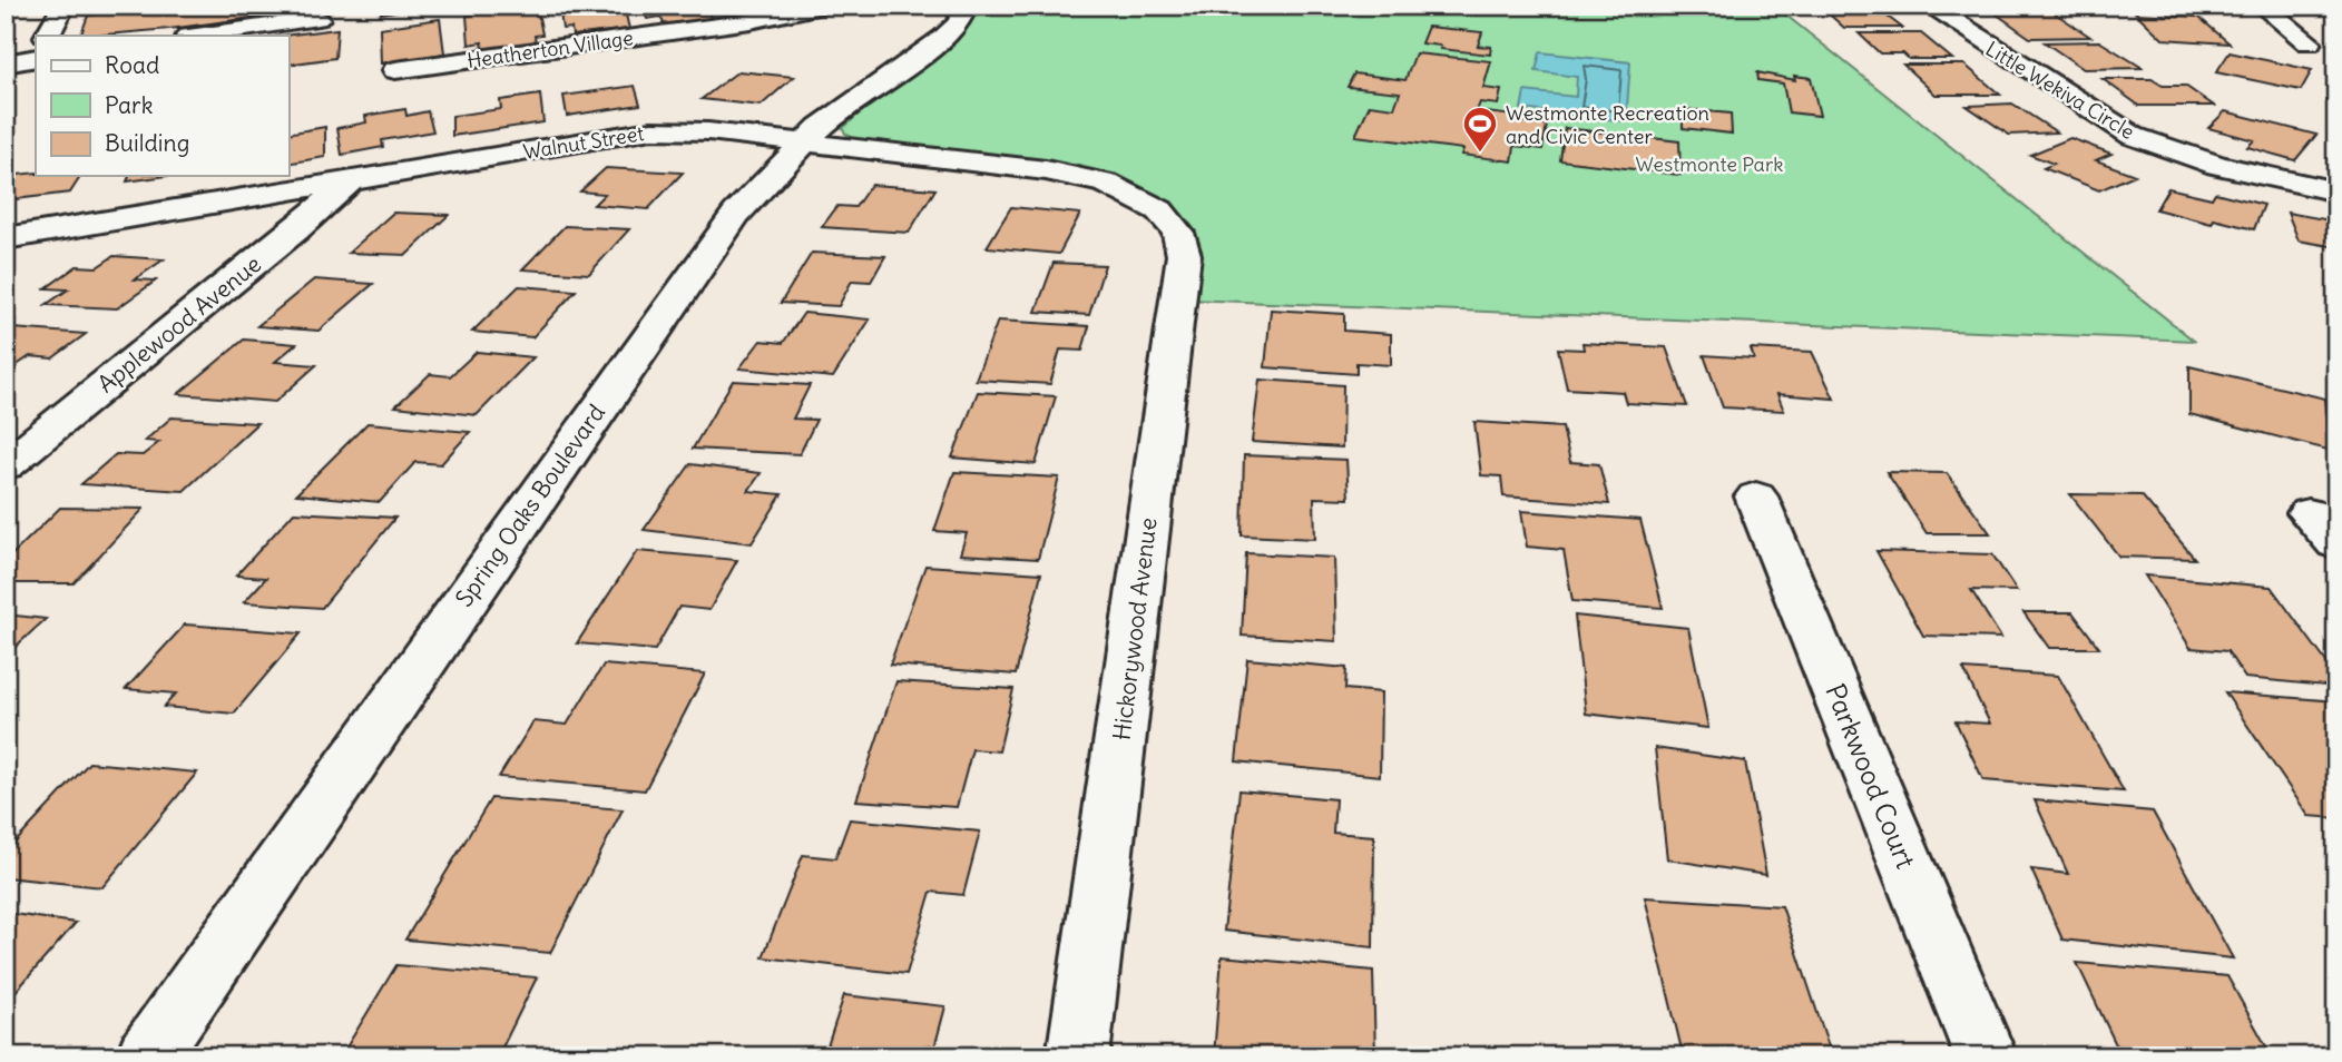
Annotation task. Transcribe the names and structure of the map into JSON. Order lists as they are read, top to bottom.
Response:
{
  "streets": {
    "street": [
      "Heatherton Village",
      "Little Wekiva Circle",
      "Walnut Street",
      "Applewood Avenue",
      "Spring Oaks Boulevard",
      "Hickorywood Avenue",
      "Parkwood Court"
    ]
  },
  "crossings": [
    ["Walnut Street", "Applewood Avenue"],
    ["Walnut Street", "Spring Oaks Boulevard"],
    ["Walnut Street", "Hickorywood Avenue"]
  ],
  "parks": ["Westmonte Park"],
  "places": {
    "sports": ["Westmonte Recreation and Civic Center"]
  },
  "legend": ["Road", "Park", "Building"]
}
